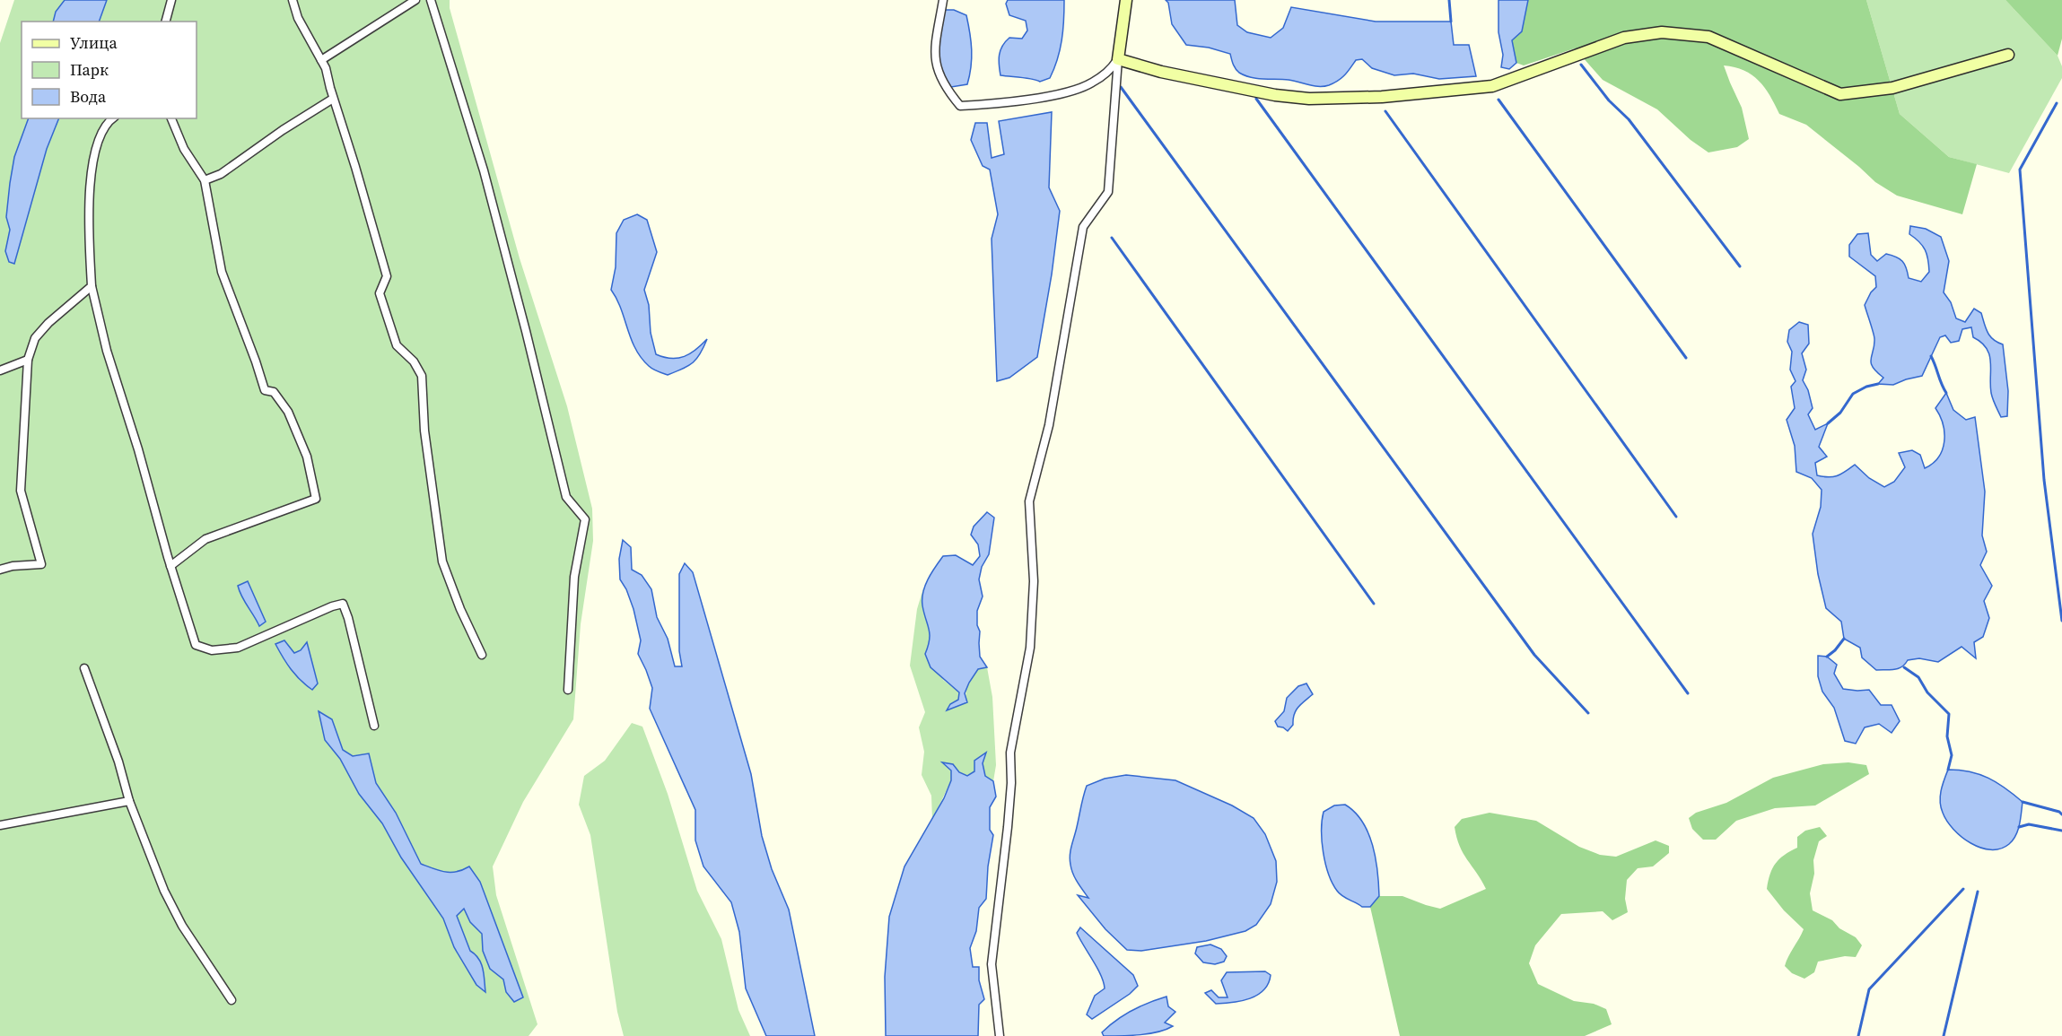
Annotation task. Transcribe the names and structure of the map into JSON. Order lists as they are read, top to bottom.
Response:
{
  "legend": ["Улица", "Парк", "Вода"]
}
